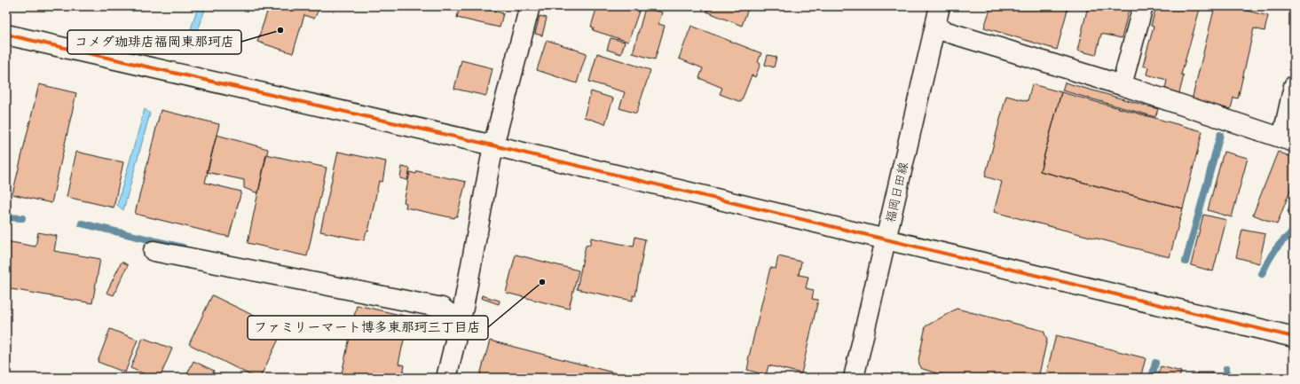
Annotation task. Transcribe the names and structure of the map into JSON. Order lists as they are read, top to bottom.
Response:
{
  "streets": {
    "street": ["福岡日田線"]
  },
  "places": ["コメダ珈琲店福岡東那珂店", "ファミリーマート博多東那珂三丁目店"]
}
